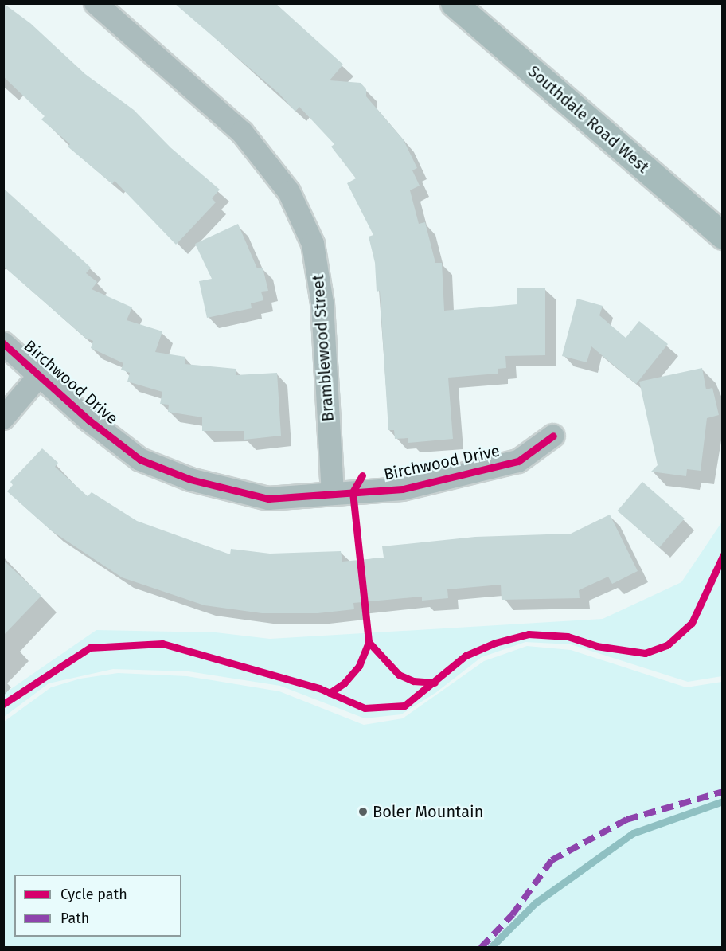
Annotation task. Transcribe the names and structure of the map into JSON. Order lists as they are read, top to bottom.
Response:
{
  "streets": {
    "main road": ["Southdale Road West"],
    "street": ["Bramblewood Street", "Birchwood Drive"]
  },
  "crossings": [
    ["Bramblewood Street", "Birchwood Drive"]
  ],
  "places": ["Boler Mountain"],
  "legend": ["Cycle path", "Path"]
}
